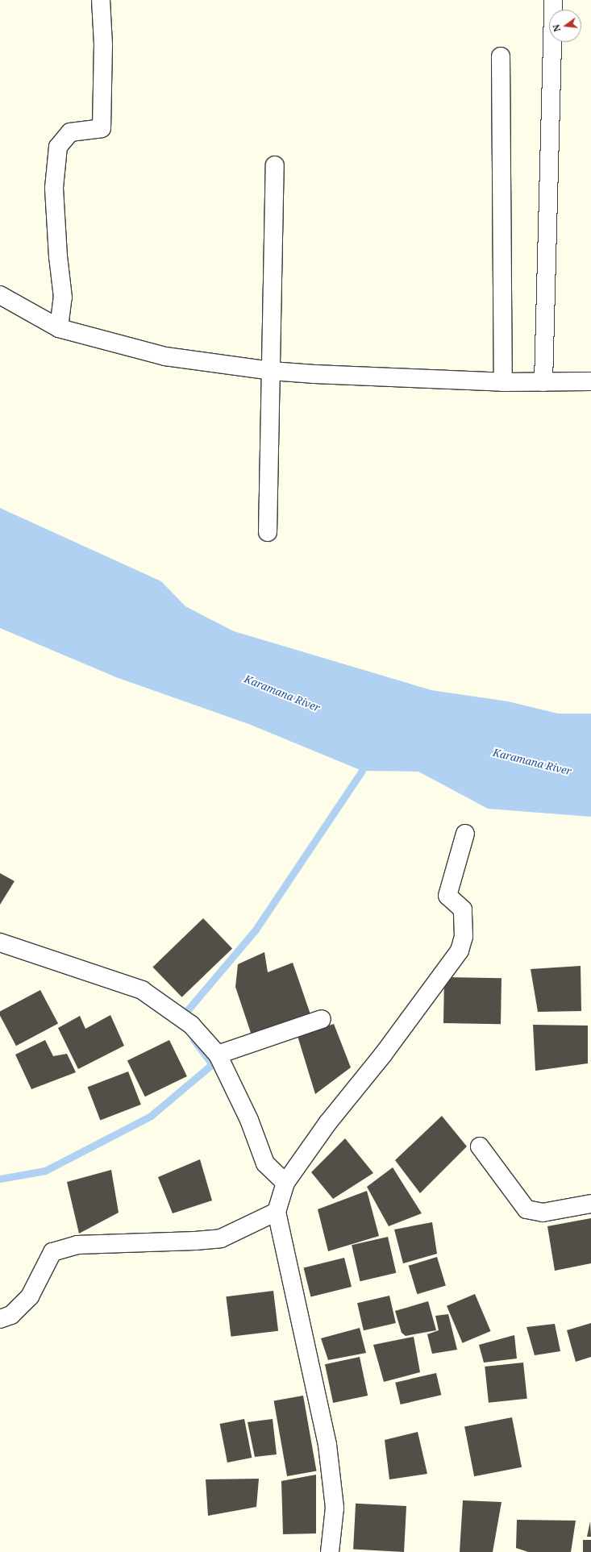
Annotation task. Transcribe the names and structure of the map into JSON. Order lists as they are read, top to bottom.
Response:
{
  "water": ["Karamana River"],
  "north": "left"
}
